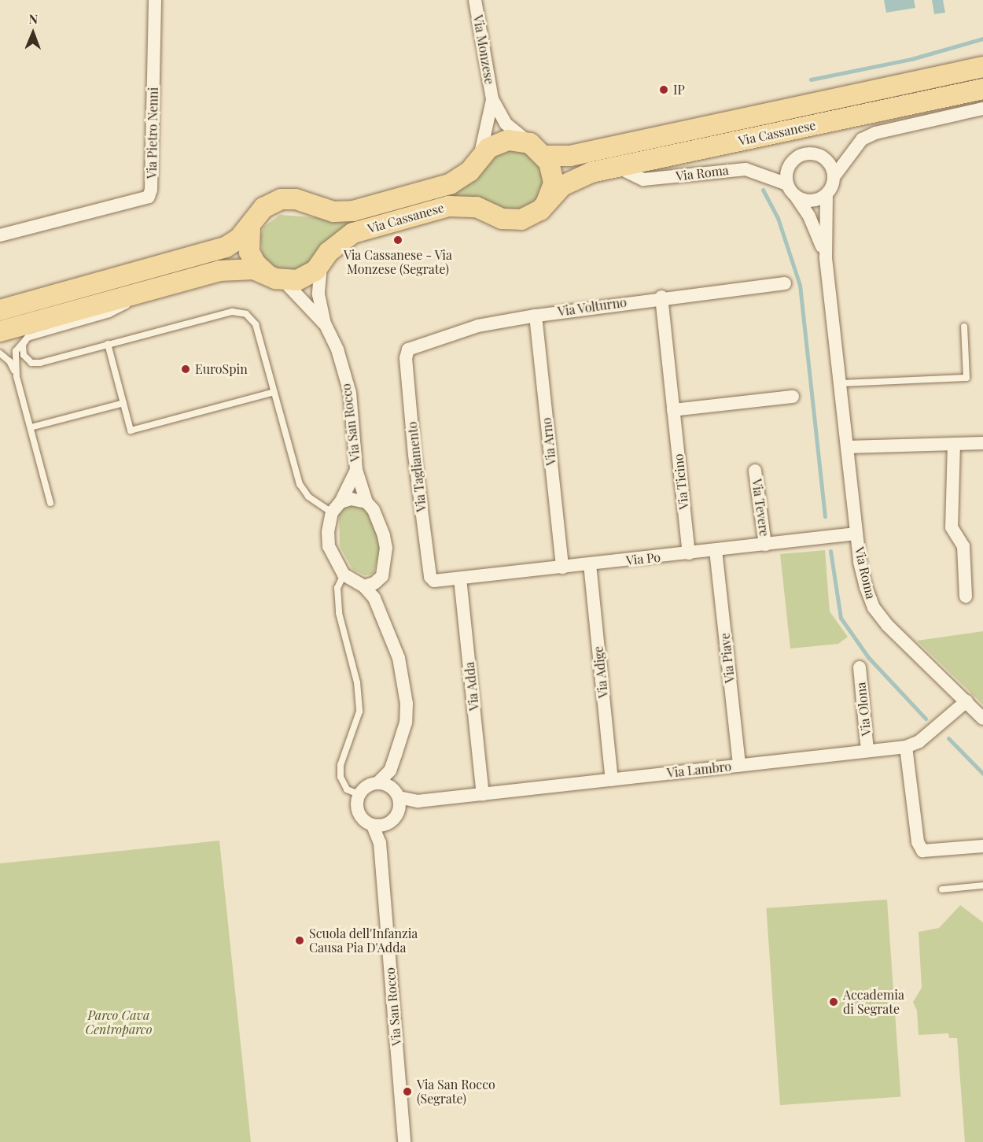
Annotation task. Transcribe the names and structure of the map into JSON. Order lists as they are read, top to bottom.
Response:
{
  "streets": {
    "main road": ["Via Cassanese"],
    "street": [
      "Via Monzese",
      "Via Pietro Nenni",
      "Via Roma",
      "Via Volturno",
      "Via San Rocco",
      "Via Arno",
      "Via Tagliamento",
      "Via Ticino",
      "Via Tevere",
      "Via Po",
      "Via Piave",
      "Via Adige",
      "Via Adda",
      "Via Olona",
      "Via Lambro"
    ]
  },
  "crossings": [
    ["Via Cassanese", "Via Roma"],
    ["Via Cassanese", "Via San Rocco"],
    ["Via Roma", "Via Po"],
    ["Via Roma", "Via Lambro"],
    ["Via Volturno", "Via Arno"],
    ["Via Volturno", "Via Tagliamento"],
    ["Via Volturno", "Via Ticino"],
    ["Via San Rocco", "Via Lambro"],
    ["Via Arno", "Via Po"],
    ["Via Tagliamento", "Via Po"],
    ["Via Ticino", "Via Po"],
    ["Via Tevere", "Via Po"],
    ["Via Po", "Via Piave"],
    ["Via Po", "Via Adige"],
    ["Via Po", "Via Adda"],
    ["Via Piave", "Via Lambro"],
    ["Via Adige", "Via Lambro"],
    ["Via Adda", "Via Lambro"],
    ["Via Olona", "Via Lambro"]
  ],
  "parks": ["Parco Cava Centroparco"],
  "places": [
    "IP",
    "Via Cassanese - Via Monzese (Segrate)",
    "EuroSpin",
    "Scuola dell'Infanzia Causa Pia D'Adda",
    "Accademia di Segrate",
    "Via San Rocco (Segrate)"
  ],
  "north": "top"
}
